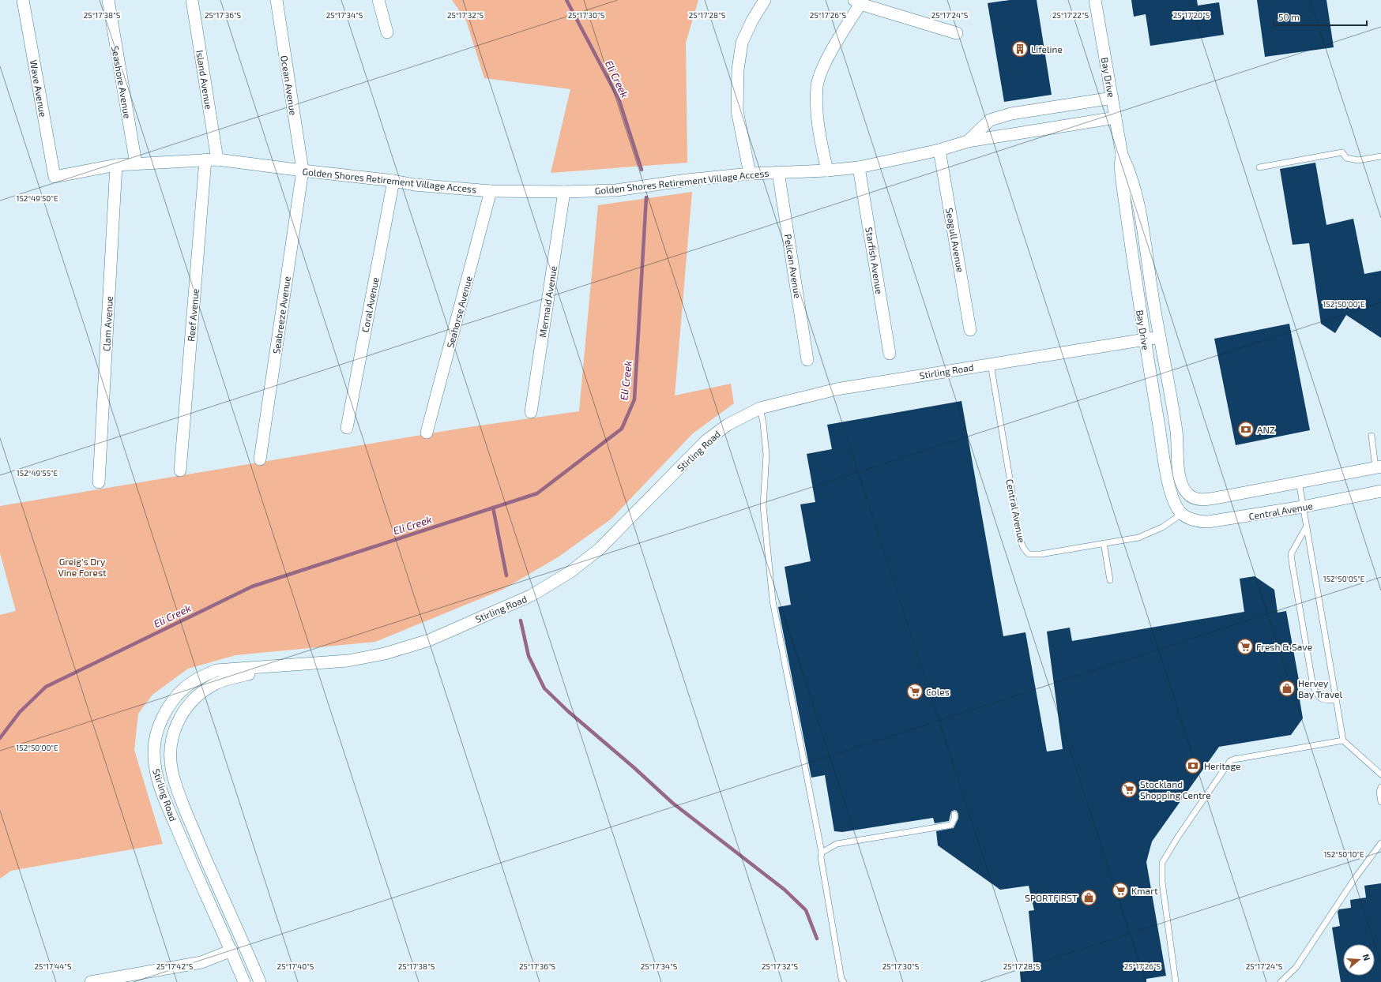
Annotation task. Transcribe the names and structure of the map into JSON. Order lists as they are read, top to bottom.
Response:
{
  "streets": {
    "street": [
      "Bay Drive",
      "Island Avenue",
      "Seashore Avenue",
      "Ocean Avenue",
      "Wave Avenue",
      "Golden Shores Retirement Village Access",
      "Seagull Avenue",
      "Starfish Avenue",
      "Pelican Avenue",
      "Mermaid Avenue",
      "Coral Avenue",
      "Seahorse Avenue",
      "Reef Avenue",
      "Seabreeze Avenue",
      "Clam Avenue",
      "Stirling Road",
      "Central Avenue"
    ]
  },
  "crossings": [
    ["Bay Drive", "Golden Shores Retirement Village Access"],
    ["Bay Drive", "Stirling Road"],
    ["Bay Drive", "Central Avenue"],
    ["Island Avenue", "Golden Shores Retirement Village Access"],
    ["Island Avenue", "Reef Avenue"],
    ["Seashore Avenue", "Golden Shores Retirement Village Access"],
    ["Ocean Avenue", "Golden Shores Retirement Village Access"],
    ["Ocean Avenue", "Seabreeze Avenue"],
    ["Wave Avenue", "Golden Shores Retirement Village Access"],
    ["Golden Shores Retirement Village Access", "Seagull Avenue"],
    ["Golden Shores Retirement Village Access", "Starfish Avenue"],
    ["Golden Shores Retirement Village Access", "Pelican Avenue"],
    ["Golden Shores Retirement Village Access", "Mermaid Avenue"],
    ["Golden Shores Retirement Village Access", "Coral Avenue"],
    ["Golden Shores Retirement Village Access", "Seahorse Avenue"],
    ["Golden Shores Retirement Village Access", "Reef Avenue"],
    ["Golden Shores Retirement Village Access", "Seabreeze Avenue"],
    ["Golden Shores Retirement Village Access", "Clam Avenue"],
    ["Stirling Road", "Central Avenue"]
  ],
  "water": ["Eli Creek"],
  "parks": ["Greig's Dry Vine Forest"],
  "places": {
    "building": ["Lifeline"],
    "bank": ["ANZ", "Heritage"],
    "supermarket": [
      "Fresh & Save",
      "Coles",
      "Stockland Shopping Centre",
      "Kmart"
    ],
    "shop": ["Hervey Bay Travel", "SPORTFIRST"]
  },
  "scale_bar": "50 m",
  "north": "right",
  "coordinates": [
    "25°17'38\"S",
    "25°17'36\"S",
    "25°17'34\"S",
    "25°17'32\"S",
    "25°17'30\"S",
    "25°17'28\"S",
    "25°17'26\"S",
    "25°17'24\"S",
    "25°17'22\"S",
    "25°17'20\"S",
    "152°49'50\"E",
    "152°50'00\"E",
    "152°49'55\"E",
    "152°50'05\"E",
    "152°50'10\"E",
    "25°17'44\"S",
    "25°17'42\"S",
    "25°17'40\"S"
  ]
}
